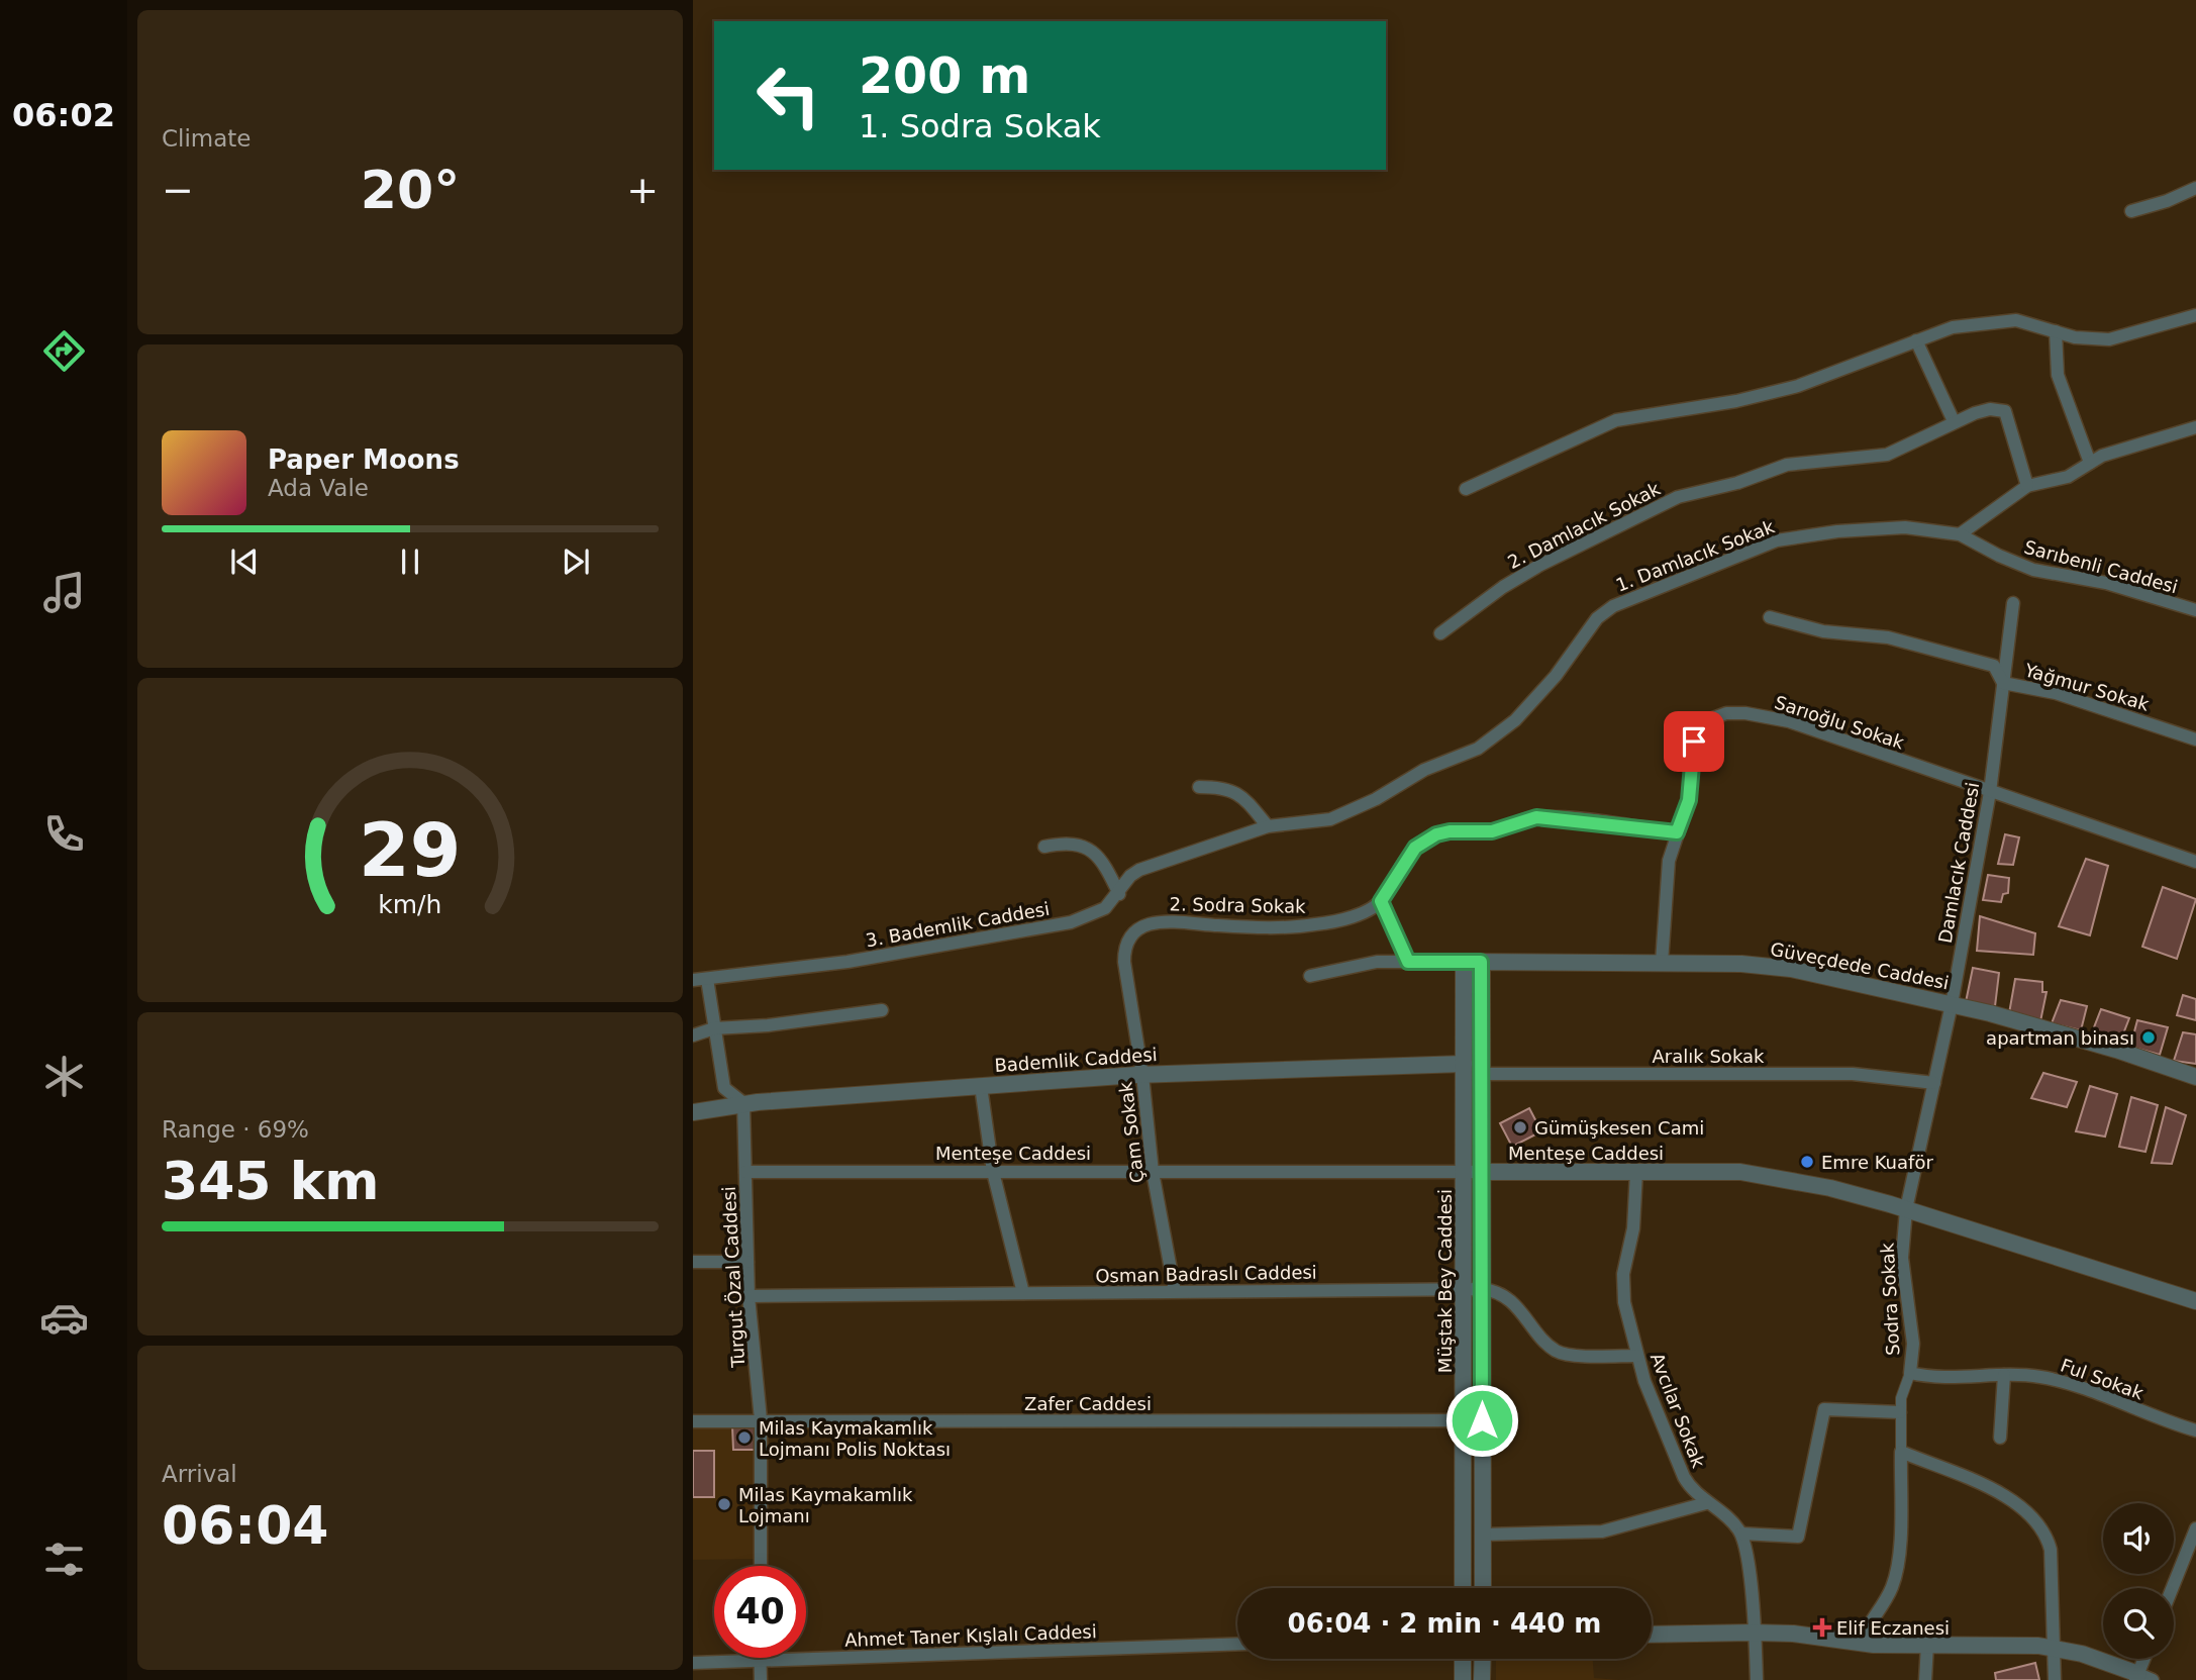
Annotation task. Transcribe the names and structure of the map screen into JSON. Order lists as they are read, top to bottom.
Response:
{
  "streets": {
    "street": [
      "2. Damlacık Sokak",
      "1. Damlacık Sokak",
      "Sarıbenli Caddesi",
      "Yağmur Sokak",
      "Sarıoğlu Sokak",
      "Damlacık Caddesi",
      "2. Sodra Sokak",
      "3. Bademlik Caddesi",
      "Güveçdede Caddesi",
      "Aralık Sokak",
      "Bademlik Caddesi",
      "Çam Sokak",
      "Menteşe Caddesi",
      "Osman Badraslı Caddesi",
      "Turgut Özal Caddesi",
      "Müştak Bey Caddesi",
      "Sodra Sokak",
      "Ful Sokak",
      "Zafer Caddesi",
      "Avcılar Sokak",
      "Ahmet Taner Kışlalı Caddesi"
    ]
  },
  "crossings": [
    ["1. Damlacık Sokak", "Sarıbenli Caddesi"],
    ["1. Damlacık Sokak", "3. Bademlik Caddesi"],
    ["Yağmur Sokak", "Damlacık Caddesi"],
    ["Sarıoğlu Sokak", "Damlacık Caddesi"],
    ["Sarıoğlu Sokak", "Güveçdede Caddesi"],
    ["Damlacık Caddesi", "Güveçdede Caddesi"],
    ["Damlacık Caddesi", "Aralık Sokak"],
    ["Damlacık Caddesi", "Menteşe Caddesi"],
    ["Damlacık Caddesi", "Sodra Sokak"],
    ["2. Sodra Sokak", "Çam Sokak"],
    ["Güveçdede Caddesi", "Müştak Bey Caddesi"],
    ["Aralık Sokak", "Müştak Bey Caddesi"],
    ["Bademlik Caddesi", "Çam Sokak"],
    ["Bademlik Caddesi", "Turgut Özal Caddesi"],
    ["Bademlik Caddesi", "Müştak Bey Caddesi"],
    ["Çam Sokak", "Menteşe Caddesi"],
    ["Çam Sokak", "Osman Badraslı Caddesi"],
    ["Menteşe Caddesi", "Turgut Özal Caddesi"],
    ["Menteşe Caddesi", "Müştak Bey Caddesi"],
    ["Menteşe Caddesi", "Sodra Sokak"],
    ["Menteşe Caddesi", "Avcılar Sokak"],
    ["Osman Badraslı Caddesi", "Turgut Özal Caddesi"],
    ["Osman Badraslı Caddesi", "Müştak Bey Caddesi"],
    ["Osman Badraslı Caddesi", "Avcılar Sokak"],
    ["Turgut Özal Caddesi", "Zafer Caddesi"],
    ["Müştak Bey Caddesi", "Zafer Caddesi"],
    ["Sodra Sokak", "Ful Sokak"]
  ],
  "places": {
    "other": [
      "apartman binası",
      "Gümüşkesen Cami",
      "Emre Kuaför",
      "Milas Kaymakamlık Lojmanı Polis Noktası",
      "Milas Kaymakamlık Lojmanı"
    ],
    "health": ["Elif Eczanesi"]
  },
  "page": {
    "tabs": "06:02",
    "tile": [
      "Climate",
      ["Range · 69%", "345 km"],
      ["Arrival", "06:04"]
    ],
    "turn": ["200 m", "1. Sodra Sokak"],
    "heat": ["−", "20°", "+"],
    "song": ["Paper Moons", "Ada Vale"],
    "limit": "40",
    "trip": "06:04 · 2 min · 440 m",
    "gauge": ["29", "km/h"]
  }
}
